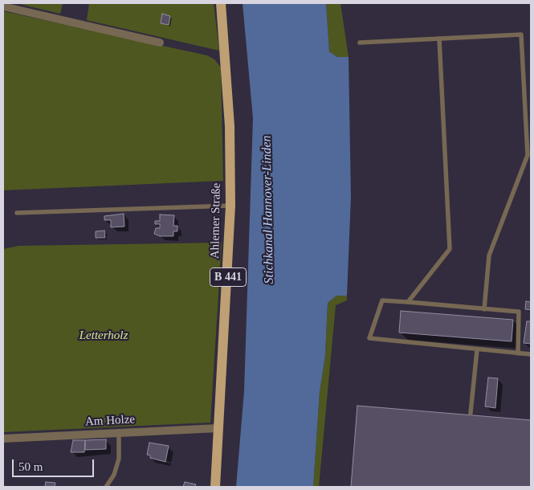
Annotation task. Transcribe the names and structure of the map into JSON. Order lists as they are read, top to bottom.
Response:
{
  "streets": {
    "main road": ["Ahlemer Straße", "B 441"],
    "street": ["Am Holze"]
  },
  "crossings": [
    ["Ahlemer Straße", "Am Holze"]
  ],
  "water": ["Stichkanal Hannover-Linden"],
  "parks": ["Letterholz"],
  "scale_bar": "50 m"
}
